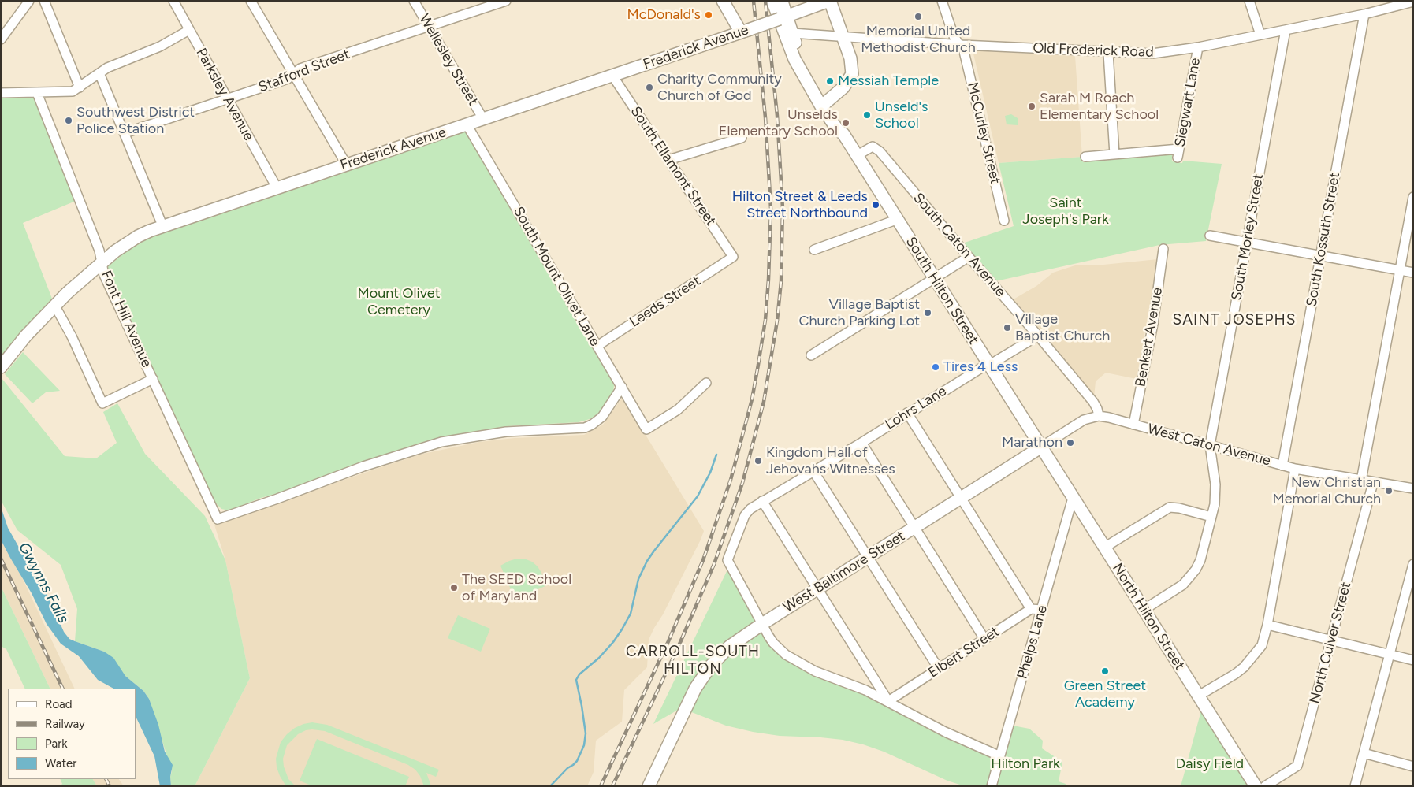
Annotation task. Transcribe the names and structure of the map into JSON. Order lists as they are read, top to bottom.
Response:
{
  "streets": {
    "main road": [
      "Frederick Avenue",
      "South Hilton Street",
      "West Baltimore Street",
      "North Hilton Street"
    ],
    "street": [
      "Old Frederick Road",
      "Wellesley Street",
      "Stafford Street",
      "Parksley Avenue",
      "Siegwart Lane",
      "McCurley Street",
      "South Ellamont Street",
      "South Morley Street",
      "South Kossuth Street",
      "South Caton Avenue",
      "South Mount Olivet Lane",
      "Leeds Street",
      "Font Hill Avenue",
      "Benkert Avenue",
      "Lohrs Lane",
      "West Caton Avenue",
      "Phelps Lane",
      "North Culver Street",
      "Elbert Street"
    ]
  },
  "crossings": [
    ["Frederick Avenue", "Wellesley Street"],
    ["Frederick Avenue", "Parksley Avenue"],
    ["Frederick Avenue", "South Ellamont Street"],
    ["Frederick Avenue", "South Mount Olivet Lane"],
    ["Frederick Avenue", "South Hilton Street"],
    ["Frederick Avenue", "Font Hill Avenue"],
    ["Old Frederick Road", "Siegwart Lane"],
    ["Old Frederick Road", "McCurley Street"],
    ["Old Frederick Road", "South Morley Street"],
    ["Old Frederick Road", "South Kossuth Street"],
    ["Old Frederick Road", "South Hilton Street"],
    ["Wellesley Street", "Stafford Street"],
    ["Stafford Street", "Parksley Avenue"],
    ["South Ellamont Street", "Leeds Street"],
    ["South Morley Street", "West Caton Avenue"],
    ["South Morley Street", "North Hilton Street"],
    ["South Kossuth Street", "West Caton Avenue"],
    ["South Caton Avenue", "South Hilton Street"],
    ["South Caton Avenue", "Lohrs Lane"],
    ["South Caton Avenue", "West Caton Avenue"],
    ["South Caton Avenue", "West Baltimore Street"],
    ["South Mount Olivet Lane", "Leeds Street"],
    ["South Mount Olivet Lane", "Font Hill Avenue"],
    ["South Hilton Street", "Lohrs Lane"],
    ["South Hilton Street", "West Baltimore Street"],
    ["South Hilton Street", "North Hilton Street"],
    ["Benkert Avenue", "West Caton Avenue"],
    ["Lohrs Lane", "West Baltimore Street"],
    ["West Caton Avenue", "West Baltimore Street"],
    ["West Caton Avenue", "North Culver Street"],
    ["West Baltimore Street", "North Hilton Street"],
    ["North Hilton Street", "Phelps Lane"]
  ],
  "districts": ["SAINT JOSEPHS", "CARROLL-SOUTH HILTON"],
  "water": ["Gwynns Falls"],
  "parks": [
    "Saint Joseph's Park",
    "Mount Olivet Cemetery",
    "Hilton Park",
    "Daisy Field"
  ],
  "places": [
    "McDonald's",
    "Memorial United Methodist Church",
    "Messiah Temple",
    "Charity Community Church of God",
    "Sarah M Roach Elementary School",
    "Unseld's School",
    "Southwest District Police Station",
    "Unselds Elementary School",
    "Hilton Street & Leeds Street Northbound",
    "Village Baptist Church Parking Lot",
    "Village Baptist Church",
    "Tires 4 Less",
    "Marathon",
    "Kingdom Hall of Jehovahs Witnesses",
    "New Christian Memorial Church",
    "The SEED School of Maryland",
    "Green Street Academy"
  ],
  "legend": [
    "Road",
    "Railway",
    "Park",
    "Water"
  ]
}
